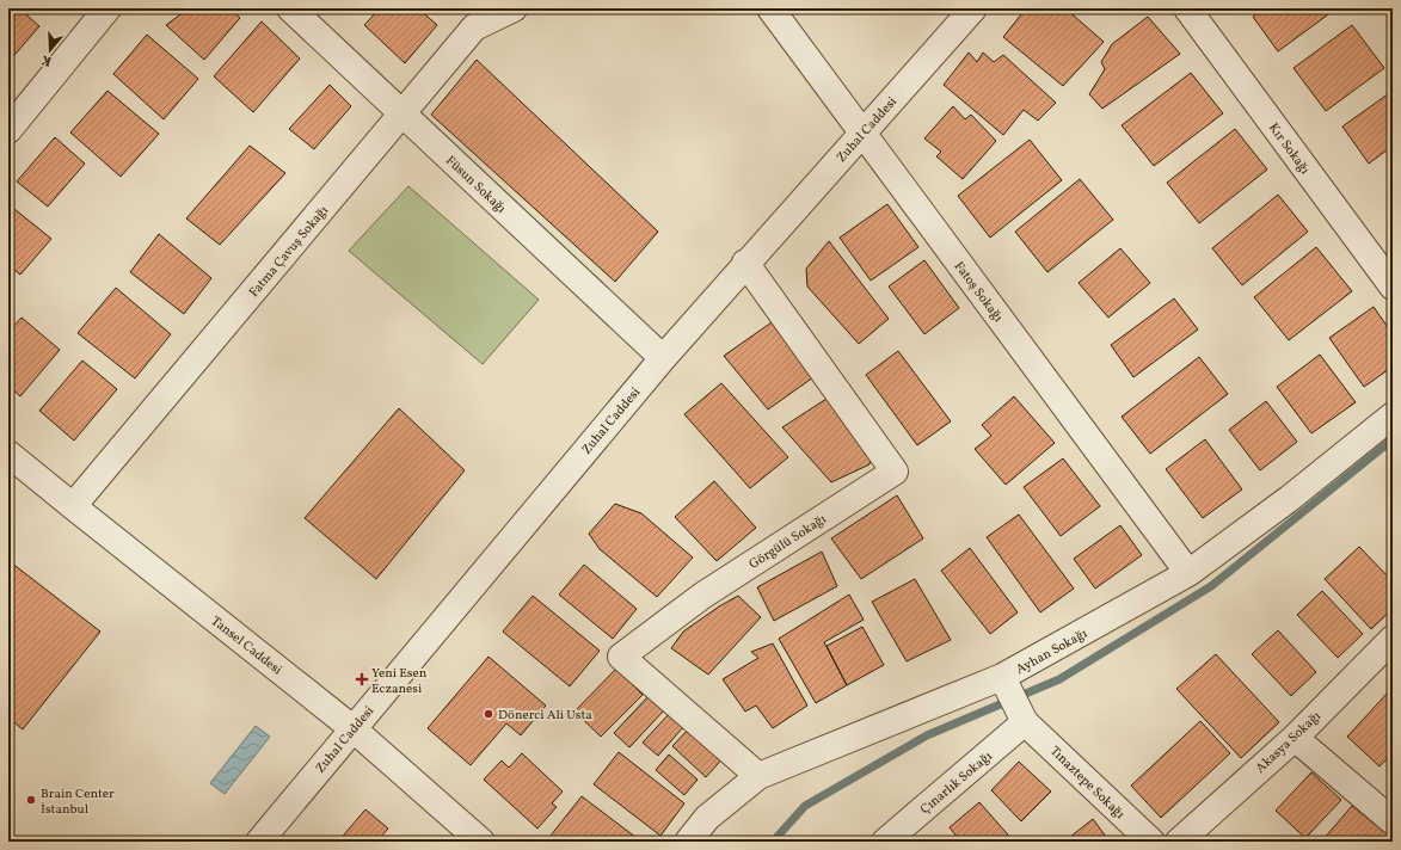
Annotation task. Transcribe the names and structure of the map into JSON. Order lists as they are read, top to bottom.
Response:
{
  "streets": {
    "street": [
      "Zuhal Caddesi",
      "Kır Sokağı",
      "Füsun Sokağı",
      "Fatma Çavuş Sokağı",
      "Fatoş Sokağı",
      "Görgülü Sokağı",
      "Tansel Caddesi",
      "Ayhan Sokağı",
      "Akasya Sokağı",
      "Çınarlık Sokağı",
      "Tınaztepe Sokağı"
    ]
  },
  "crossings": [
    ["Zuhal Caddesi", "Füsun Sokağı"],
    ["Zuhal Caddesi", "Fatoş Sokağı"],
    ["Zuhal Caddesi", "Görgülü Sokağı"],
    ["Zuhal Caddesi", "Tansel Caddesi"],
    ["Füsun Sokağı", "Fatma Çavuş Sokağı"],
    ["Fatma Çavuş Sokağı", "Tansel Caddesi"],
    ["Fatoş Sokağı", "Ayhan Sokağı"],
    ["Görgülü Sokağı", "Ayhan Sokağı"],
    ["Çınarlık Sokağı", "Tınaztepe Sokağı"]
  ],
  "places": {
    "health": ["Yeni Esen Eczanesi"],
    "other": ["Dönerci Ali Usta", "Brain Center İstanbul"]
  },
  "north": "bottom"
}
